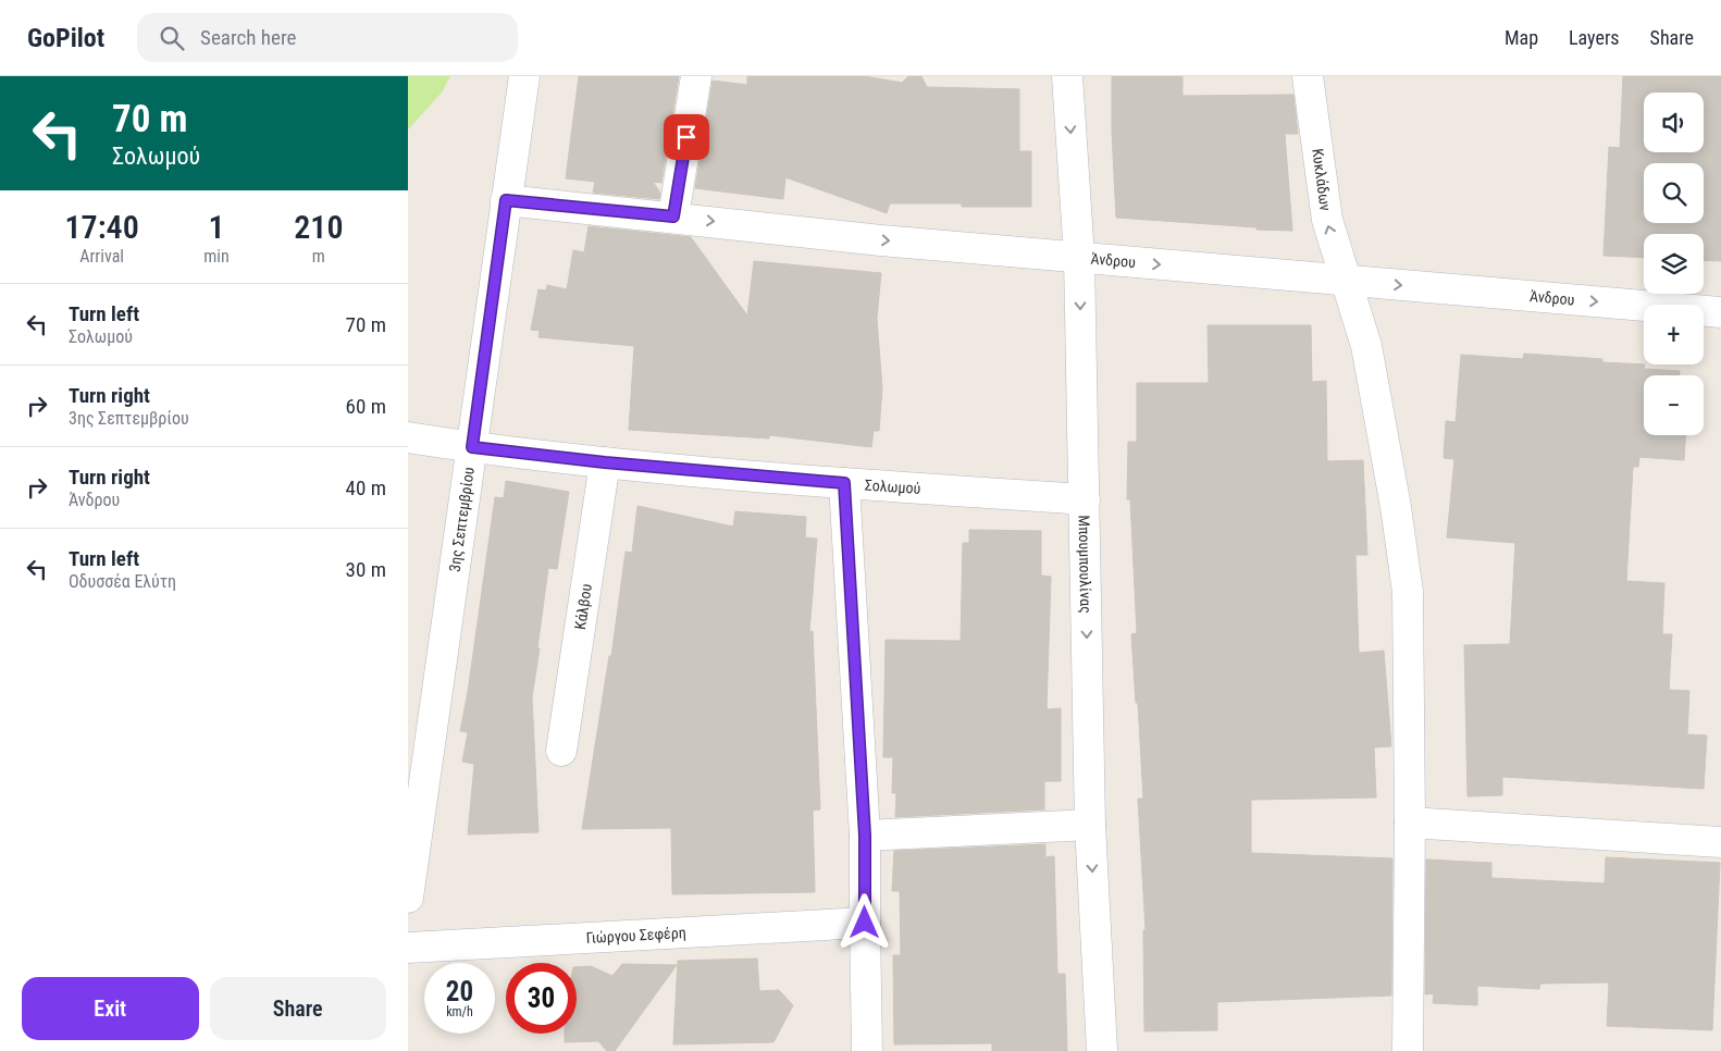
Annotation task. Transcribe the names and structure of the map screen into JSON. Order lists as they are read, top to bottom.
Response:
{
  "streets": {
    "street": [
      "Κυκλάδων",
      "Άνδρου",
      "Σολωμού",
      "3ης Σεπτεμβρίου",
      "Μπουμπουλίνας",
      "Κάλβου",
      "Γιώργου Σεφέρη"
    ]
  },
  "crossings": [
    ["Κυκλάδων", "Άνδρου"],
    ["Άνδρου", "3ης Σεπτεμβρίου"],
    ["Άνδρου", "Μπουμπουλίνας"],
    ["Σολωμού", "3ης Σεπτεμβρίου"],
    ["Σολωμού", "Μπουμπουλίνας"],
    ["Σολωμού", "Κάλβου"]
  ],
  "one_way": ["Άνδρου"],
  "page": {
    "header": "GoPilot",
    "search": "Search here",
    "nav": ["Map", "Layers", "Share"],
    "turn": ["70 m", "Σολωμού"],
    "map_buttons": ["+", "−"],
    "eta": [
      "17:40",
      "Arrival",
      "1",
      "min",
      "210",
      "m"
    ],
    "list": [
      {
        "name": "Turn left",
        "note": "Σολωμού",
        "value": "70 m"
      },
      {
        "name": "Turn right",
        "note": "3ης Σεπτεμβρίου",
        "value": "60 m"
      },
      {
        "name": "Turn right",
        "note": "Άνδρου",
        "value": "40 m"
      },
      {
        "name": "Turn left",
        "note": "Οδυσσέα Ελύτη",
        "value": "30 m"
      }
    ],
    "speed": "20 km/h",
    "limit": "30",
    "buttons": ["Exit", "Share"]
  }
}
